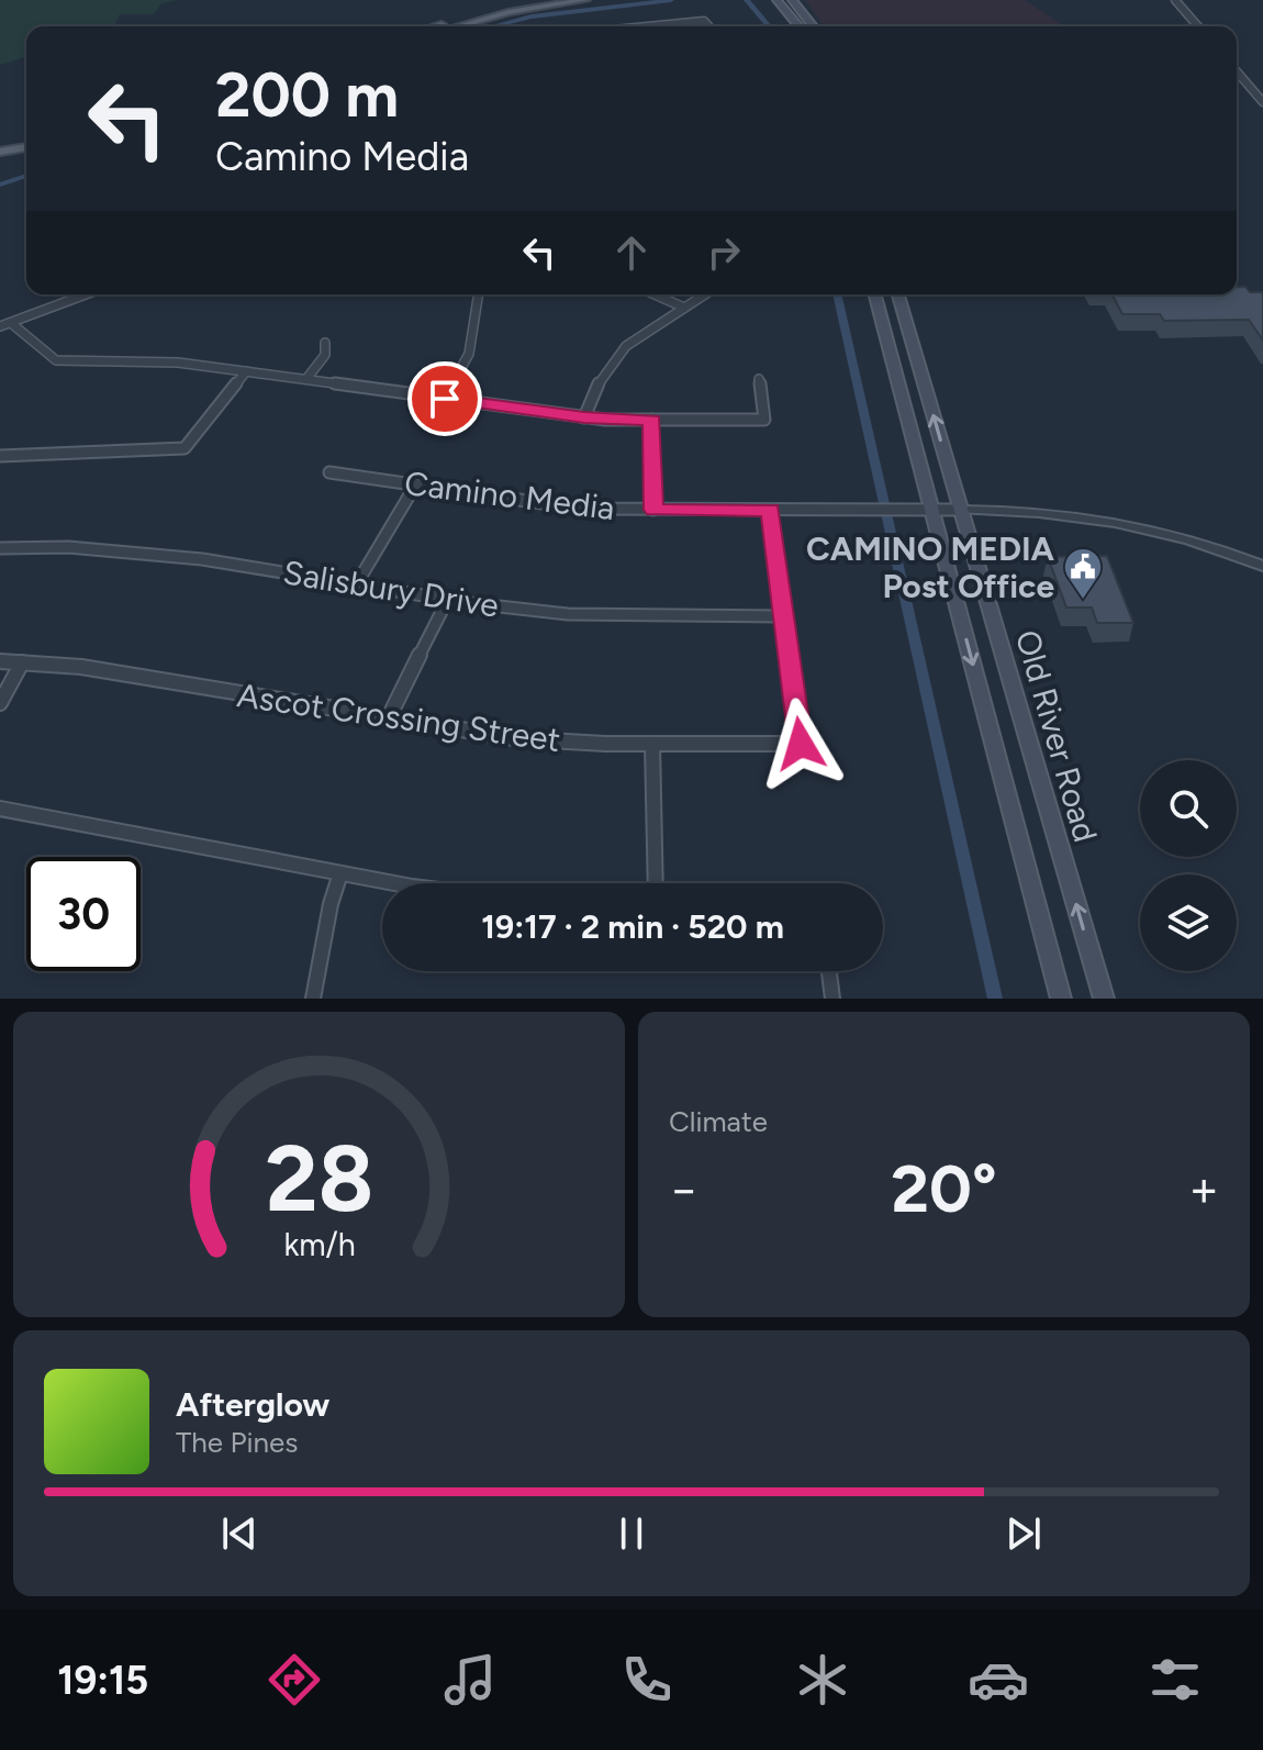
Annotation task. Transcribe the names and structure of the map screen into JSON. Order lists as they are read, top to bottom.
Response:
{
  "streets": {
    "main road": ["Old River Road"],
    "street": ["Camino Media", "Salisbury Drive", "Ascot Crossing Street"]
  },
  "crossings": [
    ["Camino Media", "Old River Road"],
    ["Salisbury Drive", "Ascot Crossing Street"]
  ],
  "places": {
    "public building": ["CAMINO MEDIA Post Office"]
  },
  "page": {
    "turn": ["200 m", "Camino Media"],
    "limit": "30",
    "trip": "19:17 · 2 min · 520 m",
    "tile": "Climate",
    "heat": ["−", "20°", "+"],
    "song": ["Afterglow", "The Pines"],
    "tabs": "19:15",
    "gauge": ["28", "km/h"]
  }
}
